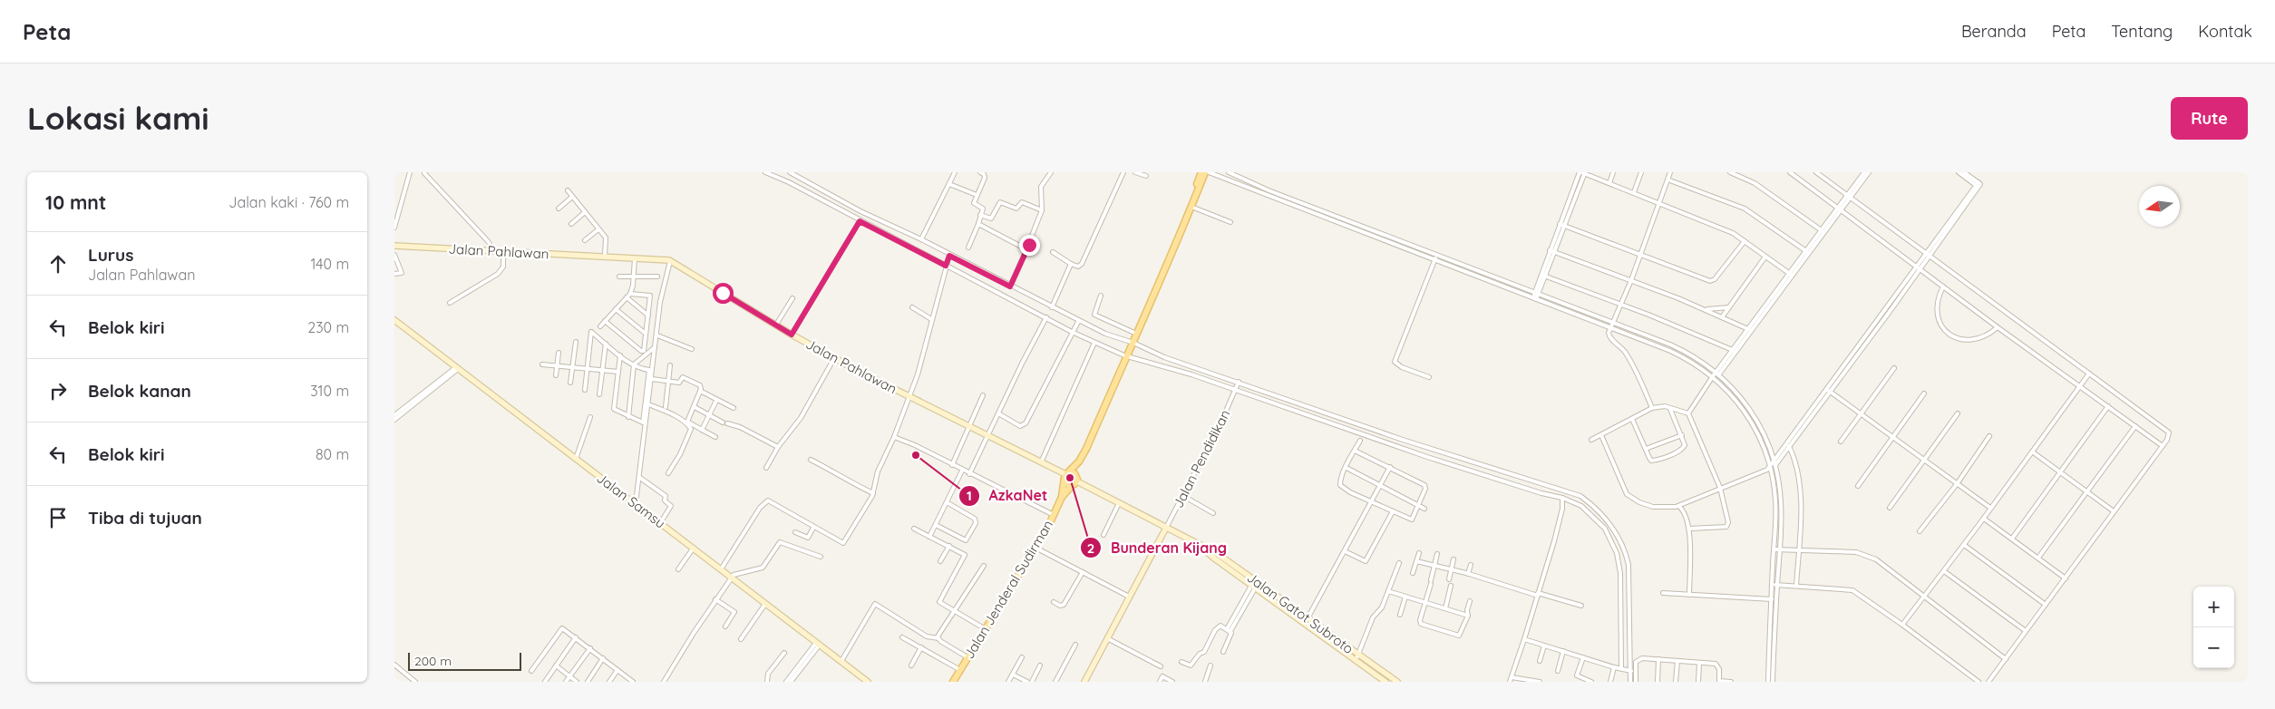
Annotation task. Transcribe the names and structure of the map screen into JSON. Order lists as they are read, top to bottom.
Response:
{
  "streets": {
    "main road": ["Jalan Jenderal Sudirman"],
    "street": [
      "Jalan Pahlawan",
      "Jalan Pendidikan",
      "Jalan Samsu",
      "Jalan Gatot Subroto"
    ]
  },
  "crossings": [
    ["Jalan Pendidikan", "Jalan Gatot Subroto"]
  ],
  "places": ["AzkaNet", "Bunderan Kijang"],
  "scale_bar": "200 m",
  "north": "left",
  "page": {
    "header": "Peta",
    "nav": [
      "Beranda",
      "Peta",
      "Tentang",
      "Kontak"
    ],
    "buttons": "Rute",
    "title": "Lokasi kami",
    "heading": ["10 mnt", "Jalan kaki · 760 m"],
    "list": [
      ["Lurus", "Jalan Pahlawan", "140 m"],
      ["Belok kiri", "230 m"],
      ["Belok kanan", "310 m"],
      ["Belok kiri", "80 m"],
      "Tiba di tujuan"
    ],
    "map_buttons": ["+", "−"],
    "scale": "200 m"
  }
}
